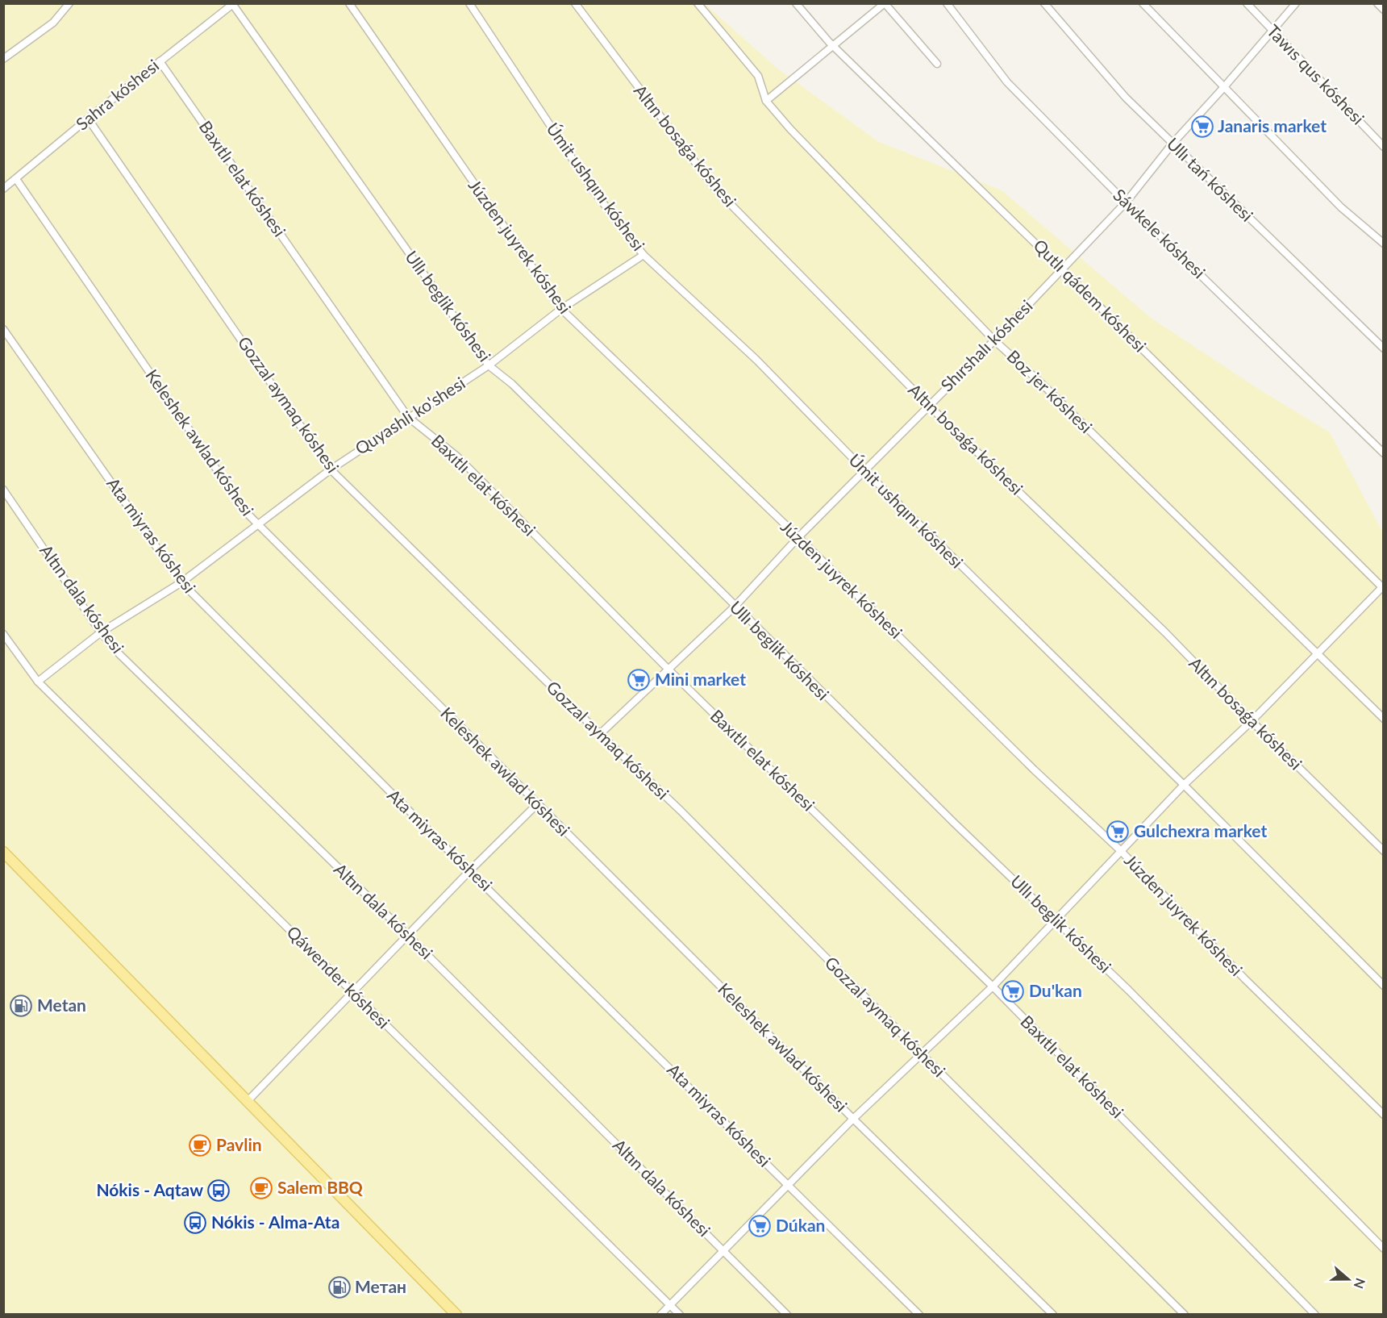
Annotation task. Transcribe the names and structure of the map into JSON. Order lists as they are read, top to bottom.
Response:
{
  "streets": {
    "street": [
      "Tawıs qus kóshesi",
      "Sahra kóshesi",
      "Altın bosaǵa kóshesi",
      "Baxıtlı elat kóshesi",
      "Ullı tań kóshesi",
      "Úmit ushqını kóshesi",
      "Sáwkele kóshesi",
      "Júzden juyrek kóshesi",
      "Qutlı qádem kóshesi",
      "Ullı beglik kóshesi",
      "Shırshalı kóshesi",
      "Boz jer kóshesi",
      "Gozzal aymaq kóshesi",
      "Quyashli ko'shesi",
      "Keleshek awlad kóshesi",
      "Ata miyras kóshesi",
      "Altın dala kóshesi",
      "Qáwender kóshesi"
    ]
  },
  "crossings": [
    ["Tawıs qus kóshesi", "Shırshalı kóshesi"],
    ["Sahra kóshesi", "Baxıtlı elat kóshesi"],
    ["Sahra kóshesi", "Ullı beglik kóshesi"],
    ["Sahra kóshesi", "Gozzal aymaq kóshesi"],
    ["Sahra kóshesi", "Keleshek awlad kóshesi"],
    ["Altın bosaǵa kóshesi", "Shırshalı kóshesi"],
    ["Baxıtlı elat kóshesi", "Shırshalı kóshesi"],
    ["Baxıtlı elat kóshesi", "Quyashli ko'shesi"],
    ["Ullı tań kóshesi", "Shırshalı kóshesi"],
    ["Úmit ushqını kóshesi", "Shırshalı kóshesi"],
    ["Úmit ushqını kóshesi", "Quyashli ko'shesi"],
    ["Sáwkele kóshesi", "Shırshalı kóshesi"],
    ["Júzden juyrek kóshesi", "Shırshalı kóshesi"],
    ["Júzden juyrek kóshesi", "Quyashli ko'shesi"],
    ["Qutlı qádem kóshesi", "Shırshalı kóshesi"],
    ["Ullı beglik kóshesi", "Shırshalı kóshesi"],
    ["Ullı beglik kóshesi", "Quyashli ko'shesi"],
    ["Shırshalı kóshesi", "Boz jer kóshesi"],
    ["Shırshalı kóshesi", "Gozzal aymaq kóshesi"],
    ["Gozzal aymaq kóshesi", "Quyashli ko'shesi"],
    ["Quyashli ko'shesi", "Keleshek awlad kóshesi"],
    ["Quyashli ko'shesi", "Ata miyras kóshesi"],
    ["Quyashli ko'shesi", "Altın dala kóshesi"],
    ["Quyashli ko'shesi", "Qáwender kóshesi"]
  ],
  "places": {
    "supermarket": [
      "Janaris market",
      "Mini market",
      "Gulchexra market",
      "Du'kan",
      "Dúkan"
    ],
    "fuel station": ["Metan", "Метан"],
    "cafe": ["Pavlin", "Salem BBQ"],
    "bus stop": ["Nókis - Aqtaw", "Nókis - Alma-Ata"]
  },
  "north": "right"
}
